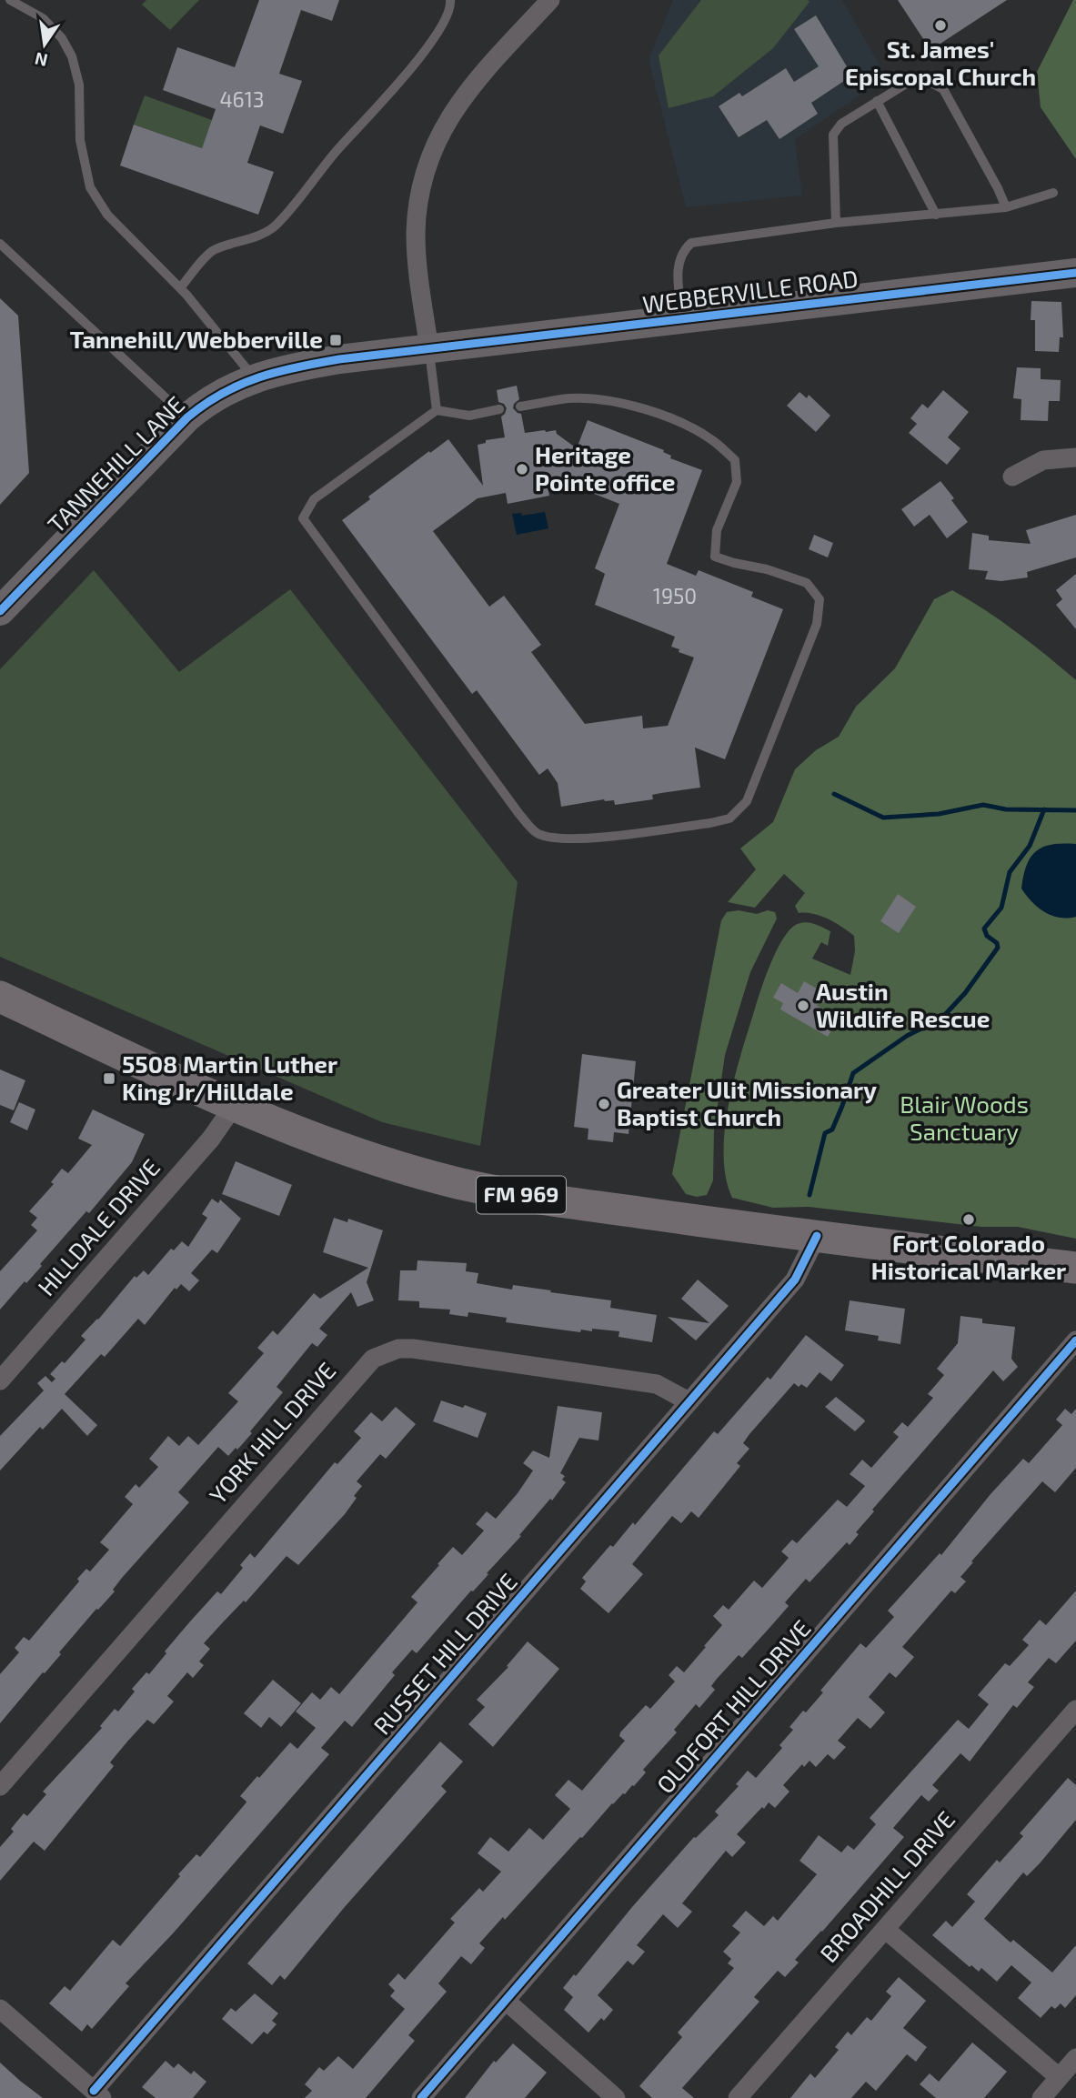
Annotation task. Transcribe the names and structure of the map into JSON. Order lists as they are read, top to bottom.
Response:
{
  "streets": {
    "main road": ["FM 969"],
    "street": [
      "WEBBERVILLE ROAD",
      "TANNEHILL LANE",
      "HILLDALE DRIVE",
      "YORK HILL DRIVE",
      "RUSSET HILL DRIVE",
      "OLDFORT HILL DRIVE",
      "BROADHILL DRIVE"
    ]
  },
  "crossings": [
    ["WEBBERVILLE ROAD", "TANNEHILL LANE"],
    ["FM 969", "HILLDALE DRIVE"],
    ["FM 969", "RUSSET HILL DRIVE"],
    ["YORK HILL DRIVE", "RUSSET HILL DRIVE"]
  ],
  "parks": ["Blair Woods Sanctuary"],
  "places": {
    "other": [
      "St. James' Episcopal Church",
      "Heritage Pointe office",
      "Austin Wildlife Rescue",
      "Greater Ulit Missionary Baptist Church",
      "Fort Colorado Historical Marker"
    ],
    "transit": ["Tannehill/Webberville", "5508 Martin Luther King Jr/Hilldale"]
  },
  "house_numbers": ["4613", "1950"],
  "north": "bottom"
}
